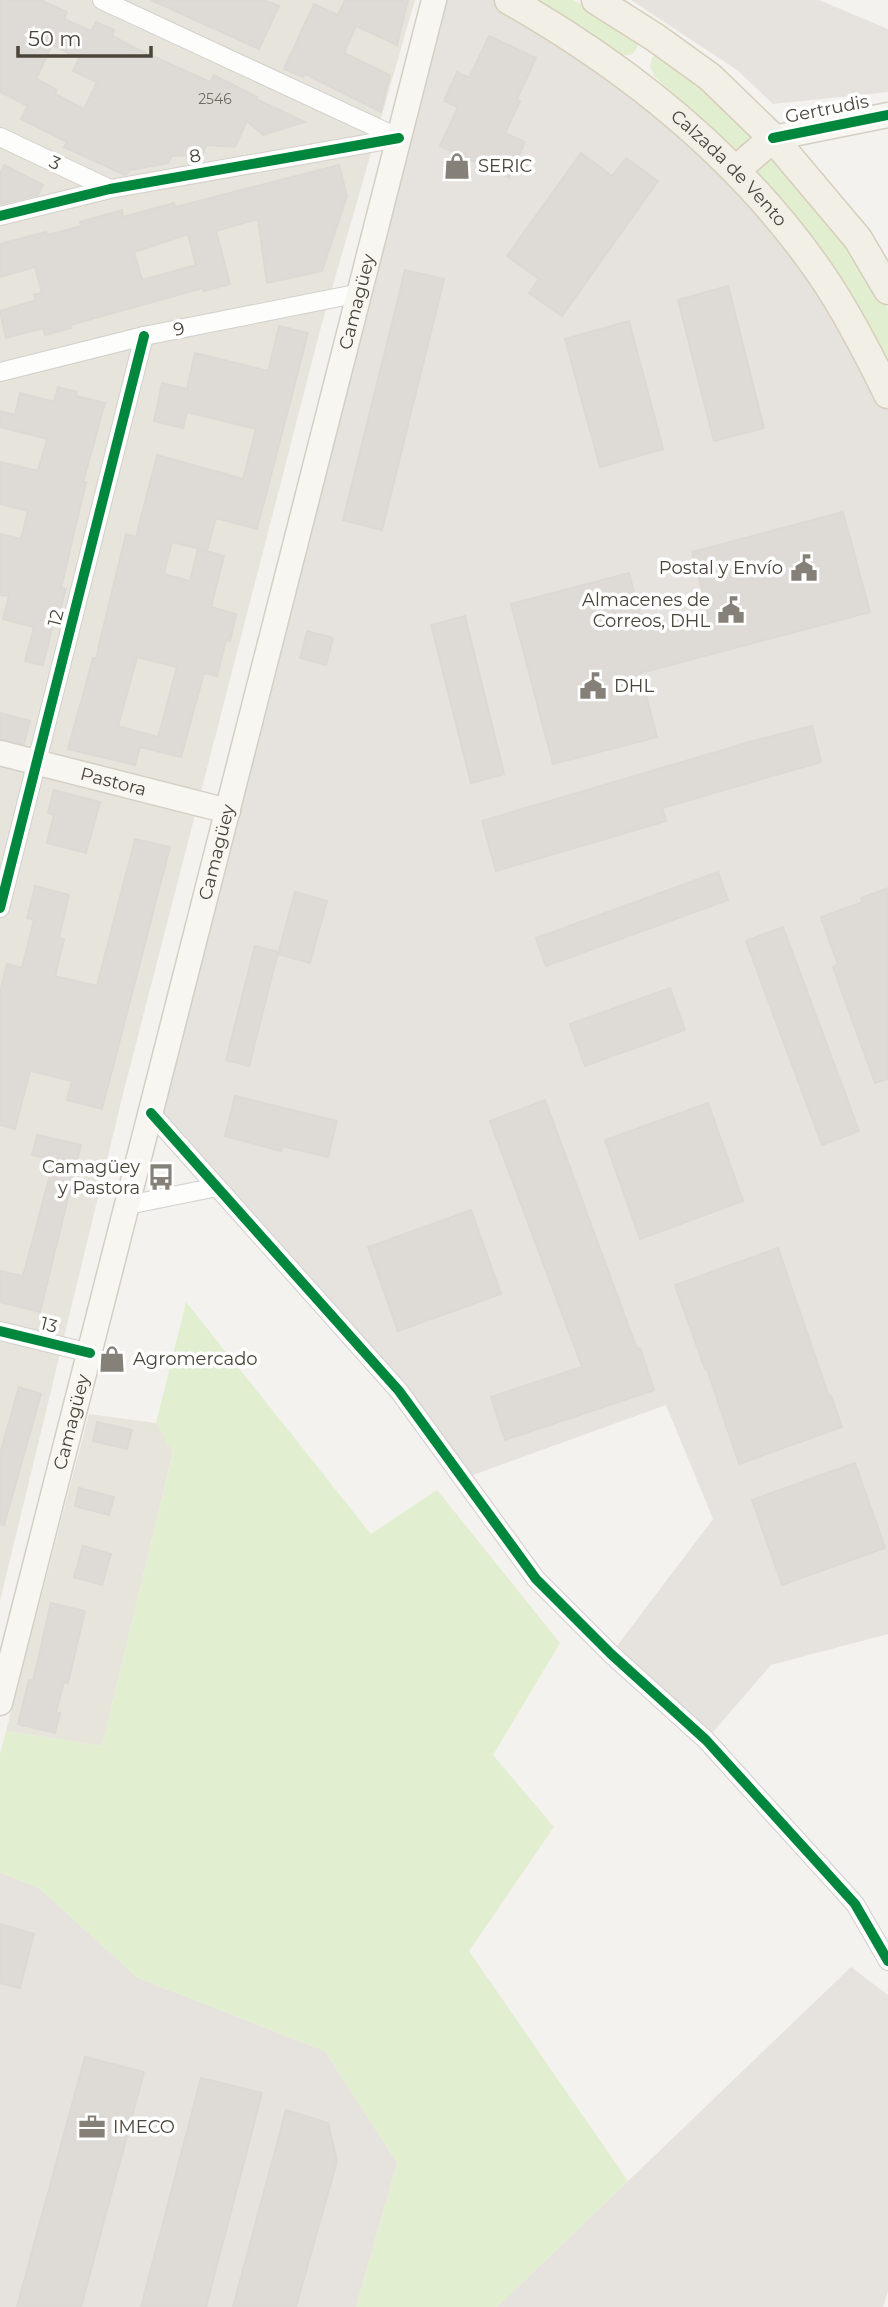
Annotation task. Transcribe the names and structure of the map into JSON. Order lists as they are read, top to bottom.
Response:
{
  "streets": {
    "main road": [
      "Gertrudis",
      "Calzada de Vento",
      "Camagüey",
      "Pastora"
    ],
    "street": [
      "8",
      "3",
      "9",
      "12",
      "13"
    ]
  },
  "crossings": [
    ["8", "3"],
    ["8", "Camagüey"],
    ["Camagüey", "9"],
    ["Camagüey", "Pastora"],
    ["Camagüey", "13"],
    ["9", "12"],
    ["12", "Pastora"]
  ],
  "places": {
    "shop": ["SERIC", "Agromercado"],
    "public building": ["Postal y Envío", "Almacenes de Correos, DHL", "DHL"],
    "bus stop": ["Camagüey y Pastora"],
    "office": ["IMECO"]
  },
  "house_numbers": ["2546"],
  "scale_bar": "50 m"
}
